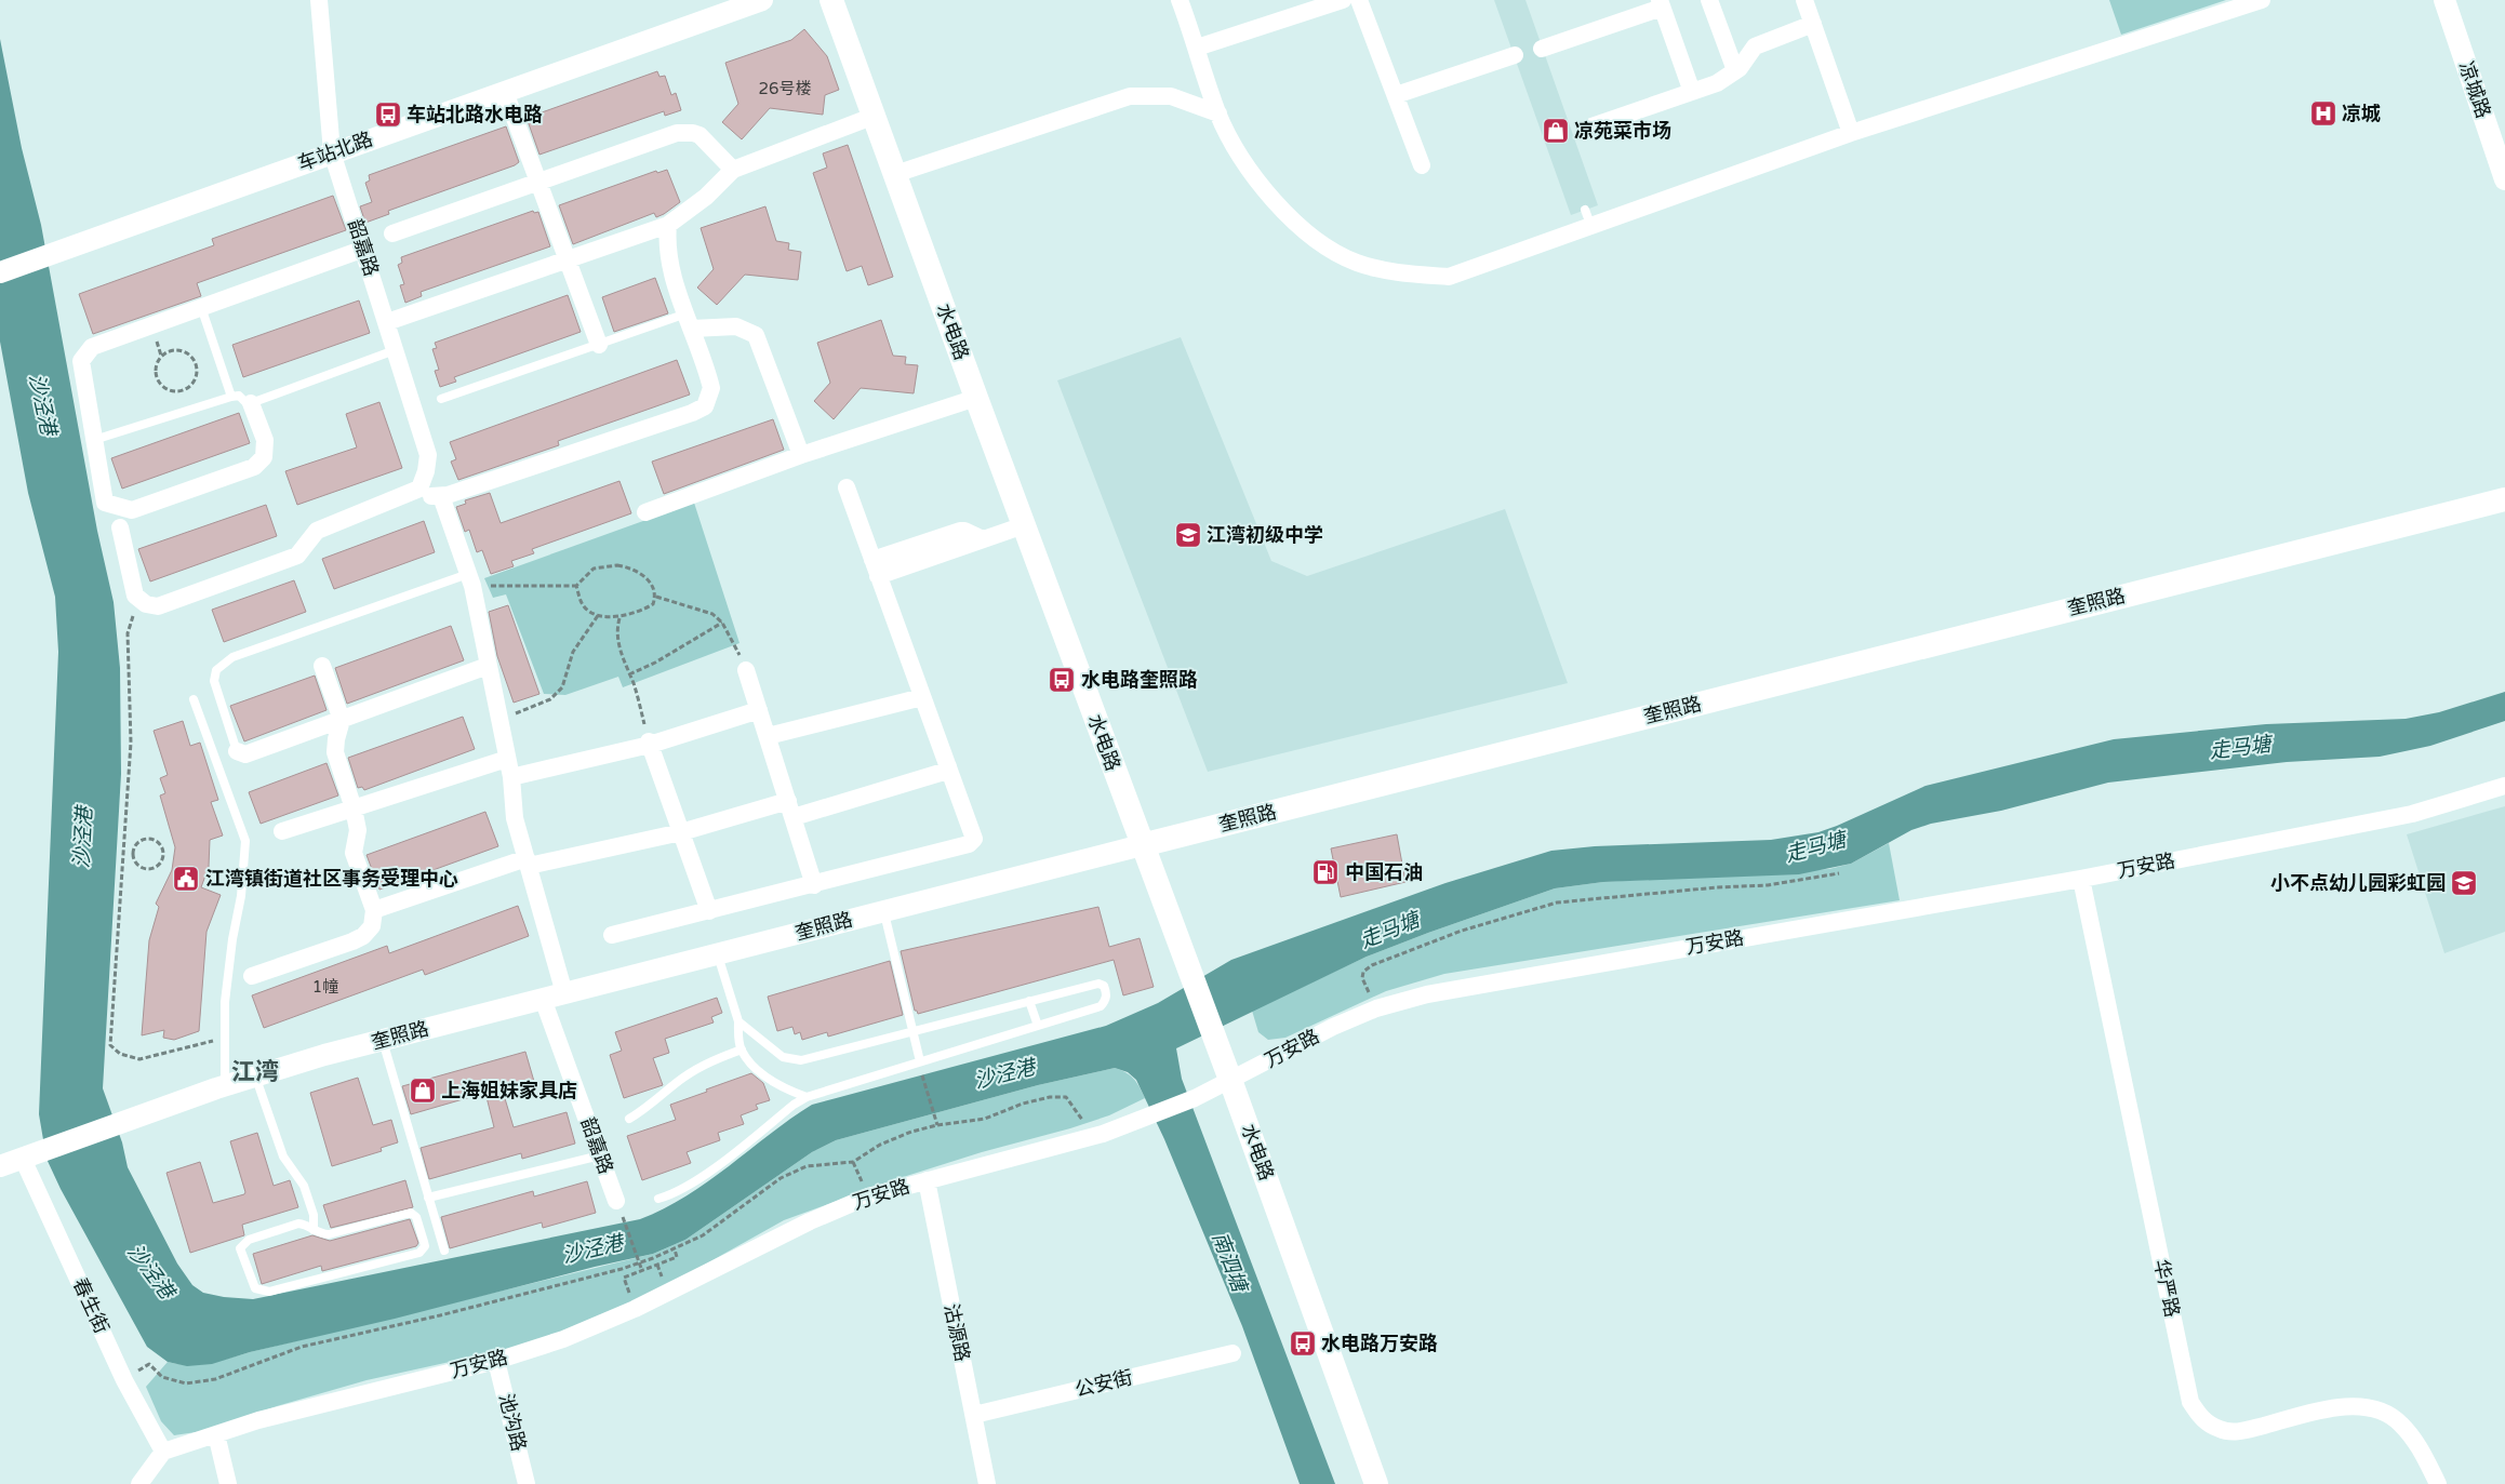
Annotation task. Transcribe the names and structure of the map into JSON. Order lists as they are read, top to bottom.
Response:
{
  "streets": {
    "main road": ["水电路", "奎照路"],
    "street": [
      "凉城路",
      "车站北路",
      "韶嘉路",
      "万安路",
      "华严路",
      "春生街",
      "沽源路",
      "公安街",
      "池沟路"
    ]
  },
  "crossings": [
    ["车站北路", "韶嘉路"],
    ["韶嘉路", "奎照路"],
    ["水电路", "奎照路"],
    ["水电路", "万安路"],
    ["奎照路", "春生街"],
    ["万安路", "华严路"],
    ["万安路", "春生街"],
    ["万安路", "沽源路"],
    ["万安路", "池沟路"],
    ["沽源路", "公安街"]
  ],
  "districts": ["江湾"],
  "water": ["沙泾港", "走马塘", "南泗塘"],
  "places": {
    "hospital": ["凉城"],
    "bus stop": ["车站北路水电路", "水电路奎照路", "水电路万安路"],
    "shop": ["凉苑菜市场", "上海姐妹家具店"],
    "school or university": ["江湾初级中学", "小不点幼儿园彩虹园"],
    "fuel station": ["中国石油"],
    "public building": ["江湾镇街道社区事务受理中心"]
  },
  "house_numbers": ["26号楼", "1幢"]
}
